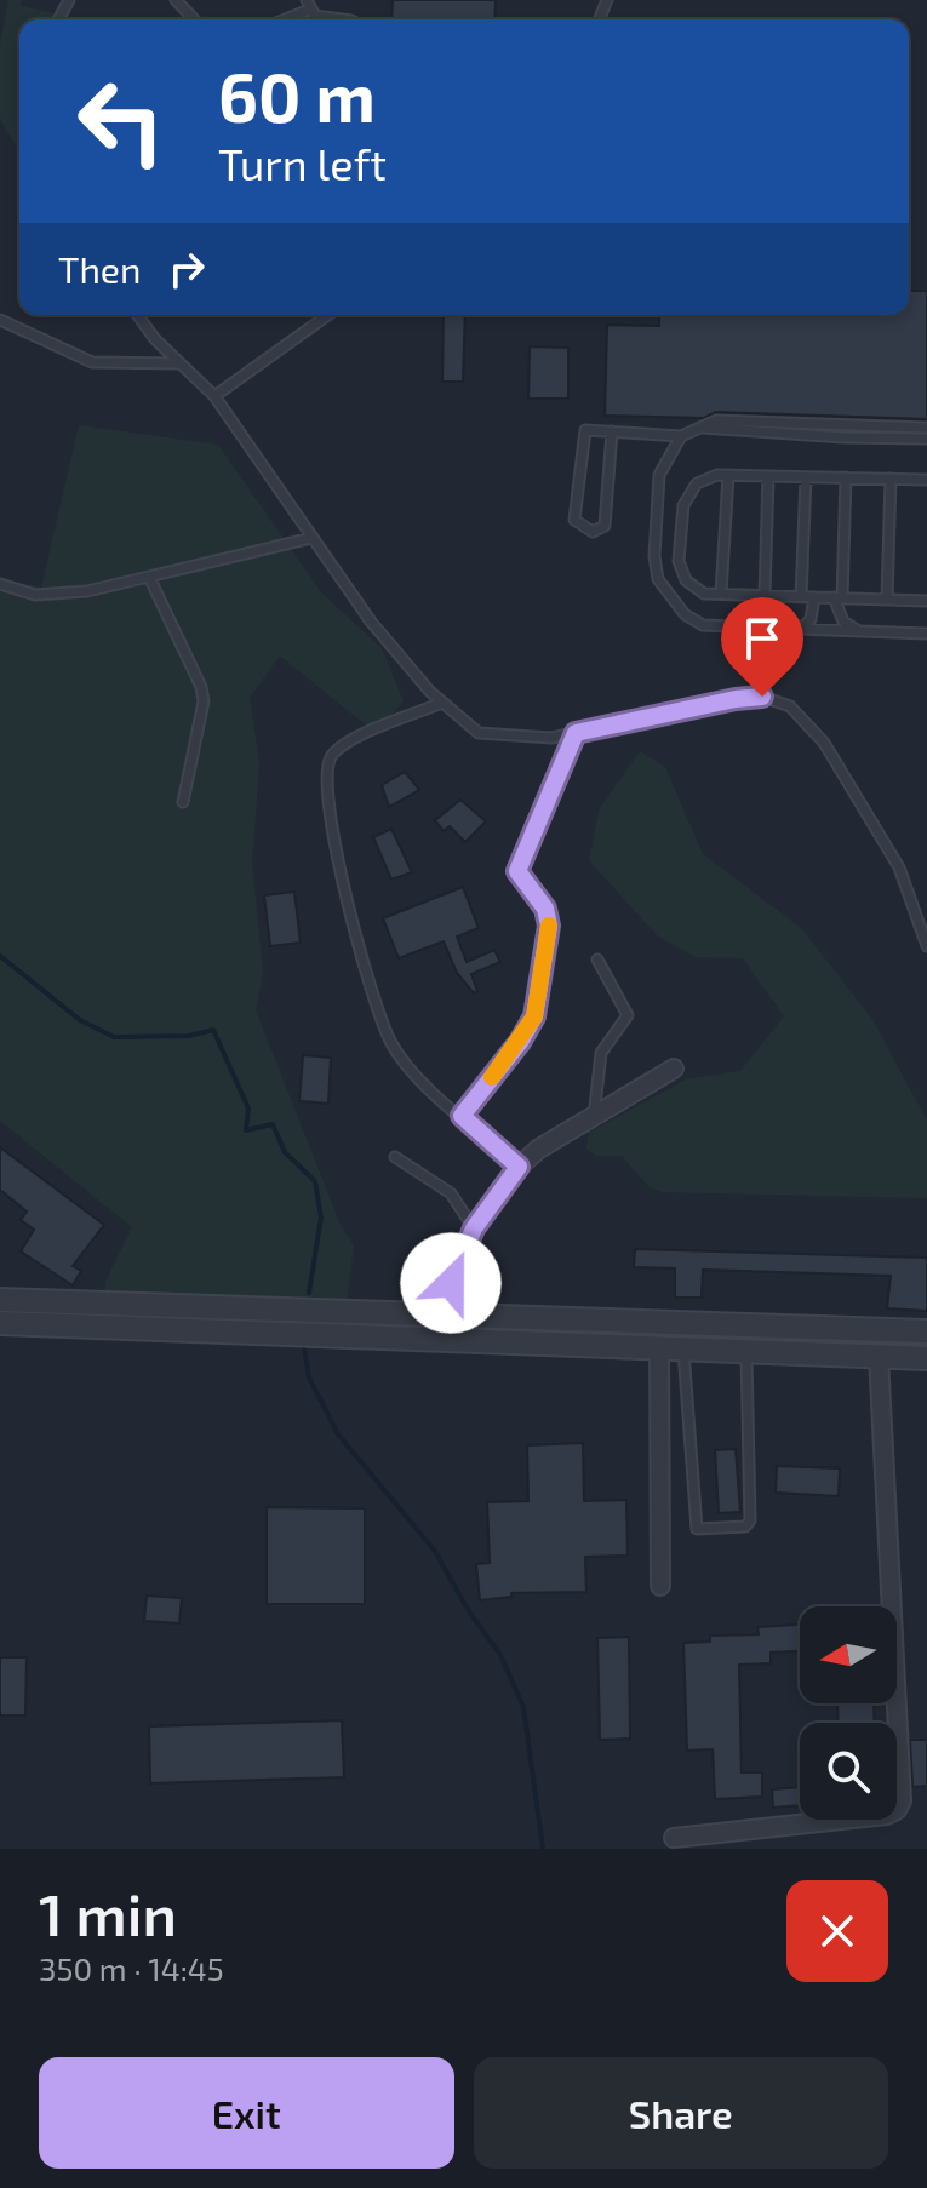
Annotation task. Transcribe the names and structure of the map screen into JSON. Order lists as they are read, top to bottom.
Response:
{
  "north": "left",
  "page": {
    "turn": ["60 m", "Turn left"],
    "then": "Then",
    "heading": ["1 min", "350 m · 14:45"],
    "buttons": ["Exit", "Share"]
  }
}
